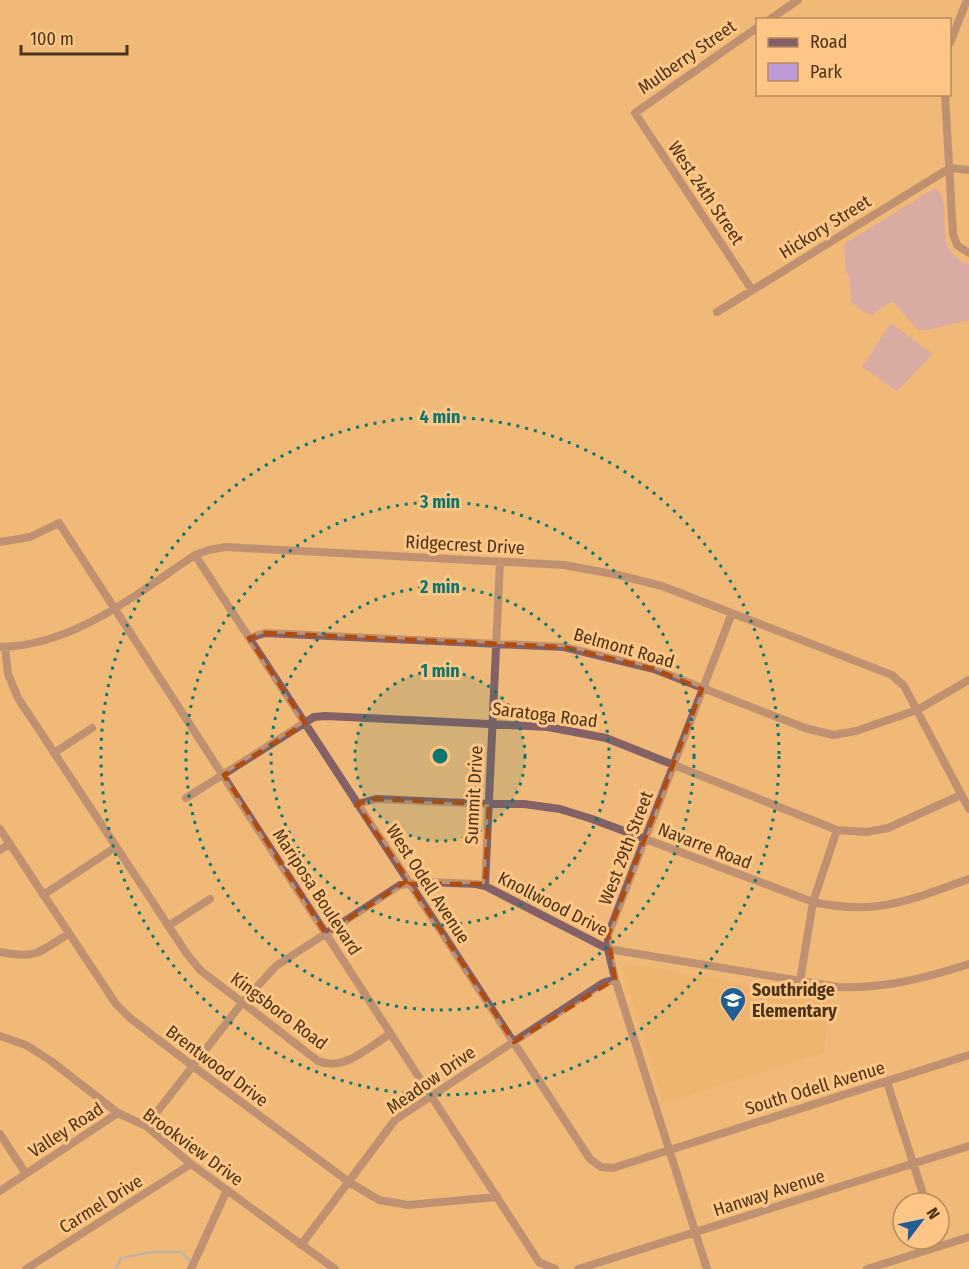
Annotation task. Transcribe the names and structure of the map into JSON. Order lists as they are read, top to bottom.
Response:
{
  "streets": {
    "street": [
      "Mulberry Street",
      "West 24th Street",
      "Hickory Street",
      "Ridgecrest Drive",
      "Belmont Road",
      "Saratoga Road",
      "Summit Drive",
      "Navarre Road",
      "West 29th Street",
      "West Odell Avenue",
      "Mariposa Boulevard",
      "Knollwood Drive",
      "Kingsboro Road",
      "Brentwood Drive",
      "Meadow Drive",
      "South Odell Avenue",
      "Valley Road",
      "Brookview Drive",
      "Hanway Avenue",
      "Carmel Drive"
    ]
  },
  "crossings": [
    ["Mulberry Street", "West 24th Street"],
    ["West 24th Street", "Hickory Street"],
    ["Ridgecrest Drive", "Belmont Road"],
    ["Ridgecrest Drive", "Saratoga Road"],
    ["Ridgecrest Drive", "Summit Drive"],
    ["Ridgecrest Drive", "West 29th Street"],
    ["Ridgecrest Drive", "West Odell Avenue"],
    ["Ridgecrest Drive", "Mariposa Boulevard"],
    ["Ridgecrest Drive", "Kingsboro Road"],
    ["Belmont Road", "Summit Drive"],
    ["Belmont Road", "West 29th Street"],
    ["Belmont Road", "West Odell Avenue"],
    ["Saratoga Road", "Summit Drive"],
    ["Saratoga Road", "West 29th Street"],
    ["Saratoga Road", "West Odell Avenue"],
    ["Saratoga Road", "Mariposa Boulevard"],
    ["Summit Drive", "Navarre Road"],
    ["Summit Drive", "Knollwood Drive"],
    ["Navarre Road", "West 29th Street"],
    ["Navarre Road", "West Odell Avenue"],
    ["West 29th Street", "West Odell Avenue"],
    ["West 29th Street", "Knollwood Drive"],
    ["West 29th Street", "Meadow Drive"],
    ["West 29th Street", "South Odell Avenue"],
    ["West 29th Street", "Hanway Avenue"],
    ["West Odell Avenue", "Knollwood Drive"],
    ["West Odell Avenue", "Meadow Drive"],
    ["West Odell Avenue", "South Odell Avenue"],
    ["Mariposa Boulevard", "Knollwood Drive"],
    ["Mariposa Boulevard", "Kingsboro Road"],
    ["Mariposa Boulevard", "Brentwood Drive"],
    ["Mariposa Boulevard", "Meadow Drive"],
    ["Knollwood Drive", "Kingsboro Road"],
    ["Knollwood Drive", "Brentwood Drive"],
    ["Knollwood Drive", "Brookview Drive"],
    ["Brentwood Drive", "Meadow Drive"],
    ["Meadow Drive", "Brookview Drive"],
    ["Valley Road", "Brookview Drive"],
    ["Brookview Drive", "Carmel Drive"]
  ],
  "places": {
    "school or university": ["Southridge Elementary"]
  },
  "legend": ["Road", "Park"],
  "scale_bar": "100 m",
  "north": "top right",
  "rings": [
    "4 min",
    "3 min",
    "2 min",
    "1 min"
  ]
}
